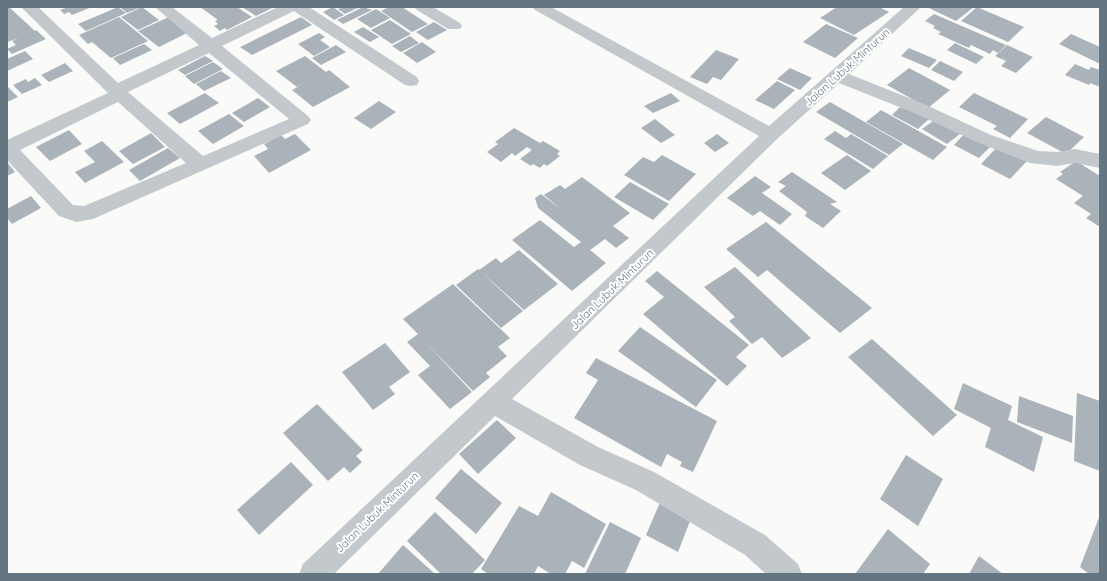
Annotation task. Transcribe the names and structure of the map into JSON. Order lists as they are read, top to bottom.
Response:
{
  "streets": {
    "street": ["Jalan Lubuk Minturun"]
  }
}
